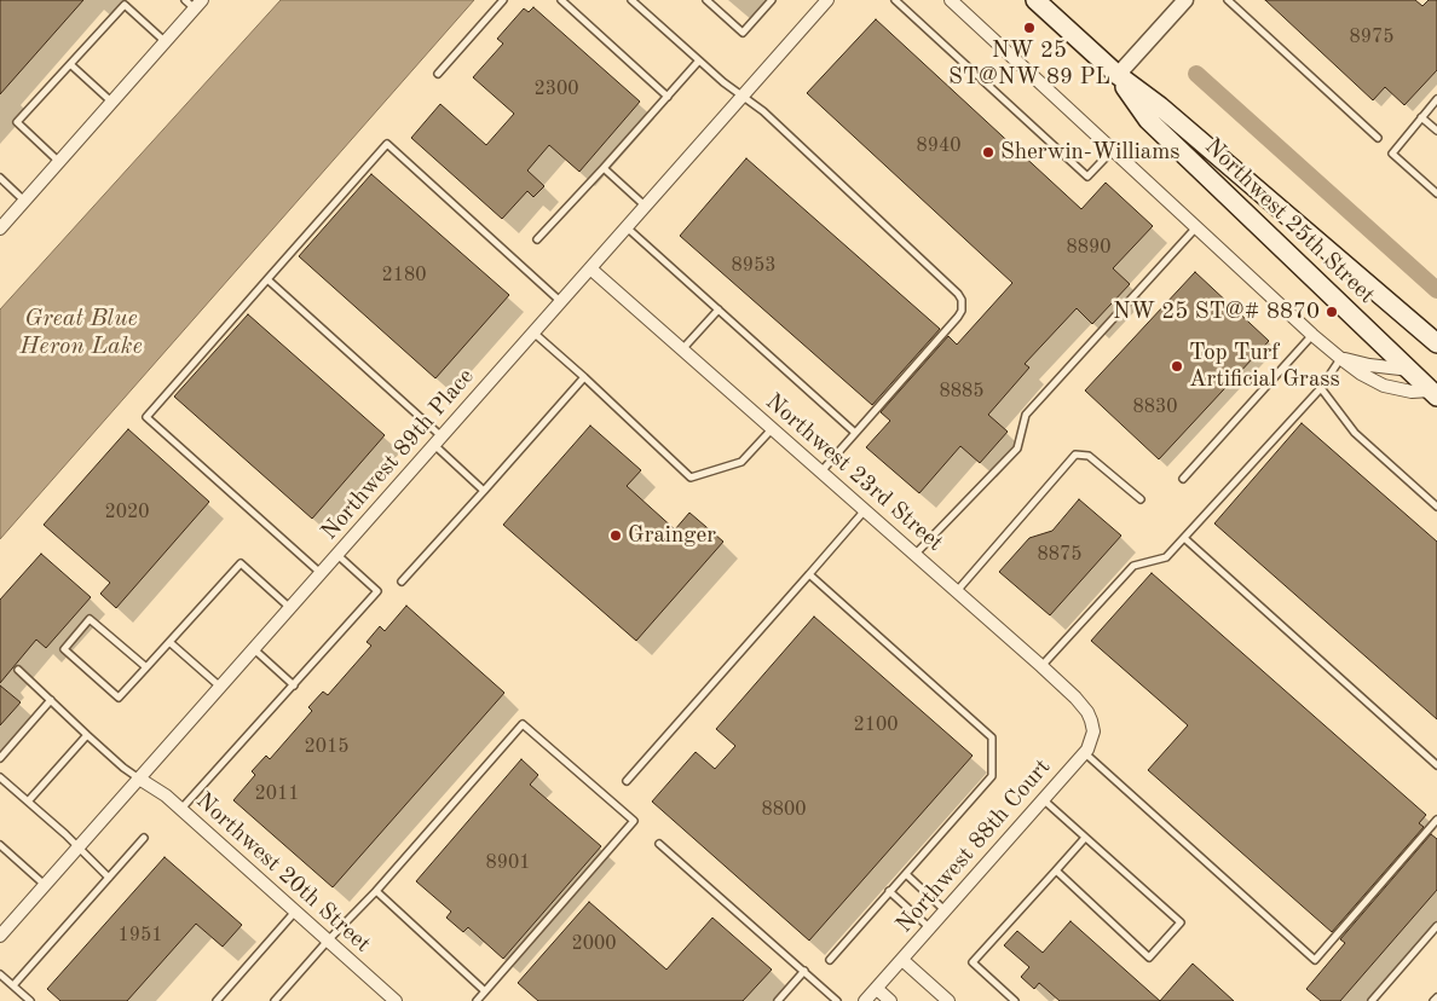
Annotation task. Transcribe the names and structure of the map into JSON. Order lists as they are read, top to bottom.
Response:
{
  "streets": {
    "main road": ["Northwest 25th Street"],
    "street": [
      "Northwest 89th Place",
      "Northwest 23rd Street",
      "Northwest 88th Court",
      "Northwest 20th Street"
    ]
  },
  "crossings": [
    ["Northwest 89th Place", "Northwest 23rd Street"],
    ["Northwest 89th Place", "Northwest 20th Street"],
    ["Northwest 23rd Street", "Northwest 88th Court"]
  ],
  "water": ["Great Blue Heron Lake"],
  "places": [
    "NW 25 ST@NW 89 PL",
    "Sherwin-Williams",
    "NW 25 ST@# 8870",
    "Top Turf Artificial Grass",
    "Grainger"
  ],
  "house_numbers": [
    "8975",
    "2300",
    "8940",
    "8890",
    "8953",
    "2180",
    "8885",
    "8830",
    "2020",
    "8875",
    "2100",
    "2015",
    "2011",
    "8800",
    "8901",
    "1951",
    "2000"
  ]
}
